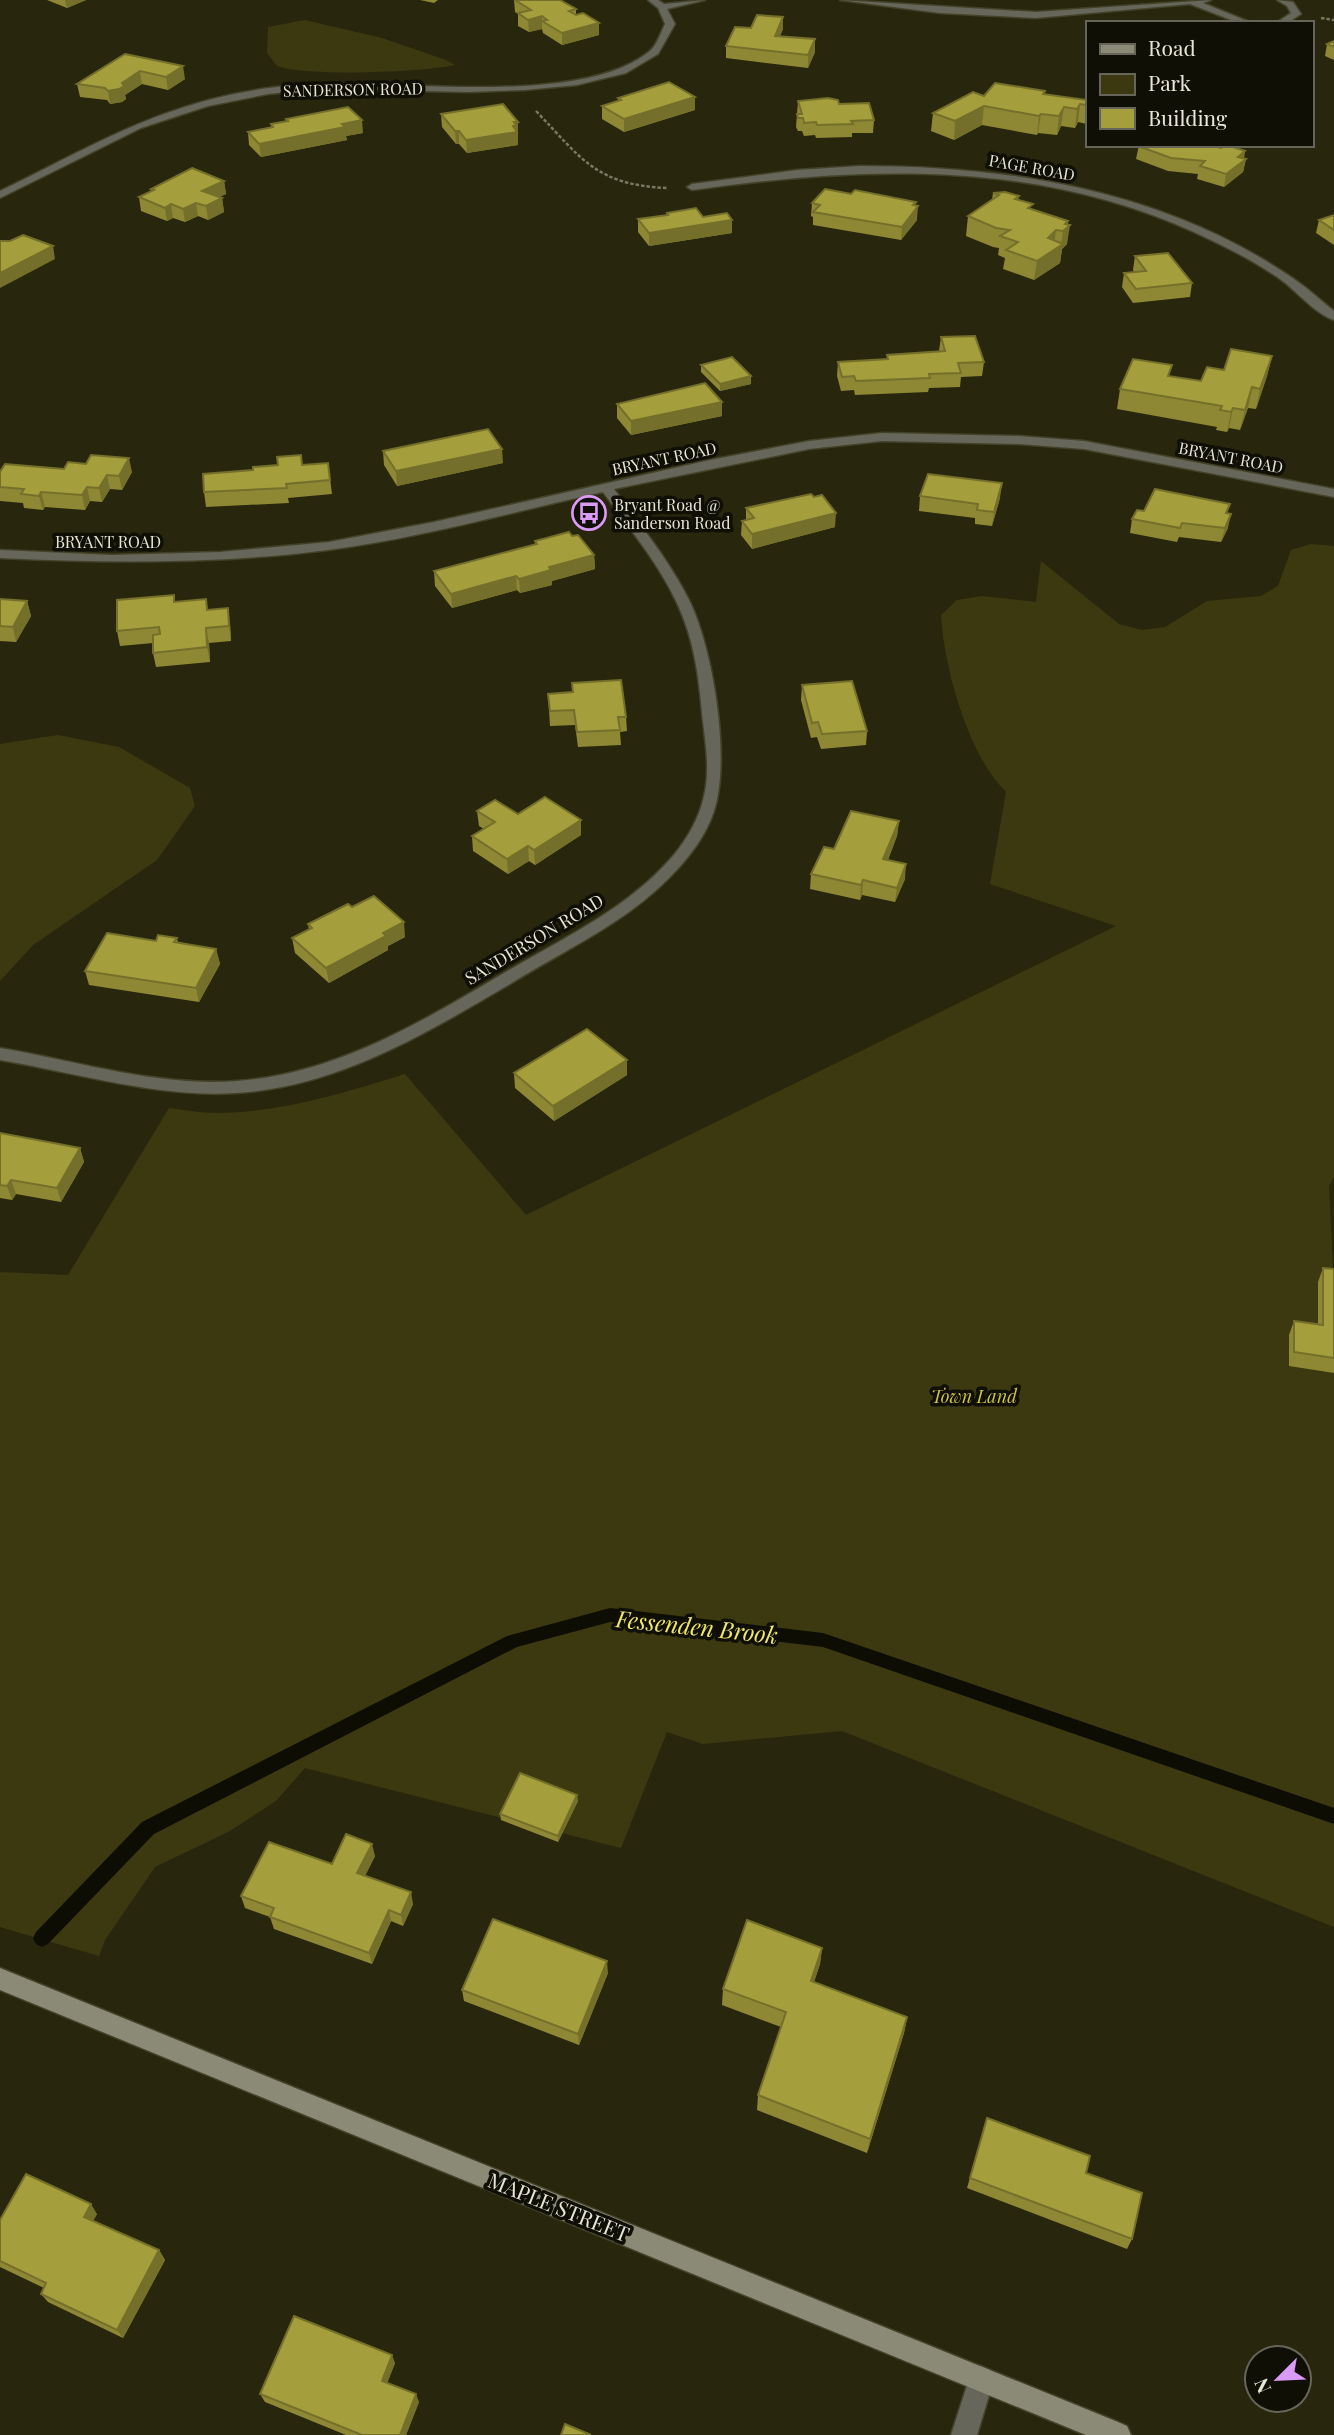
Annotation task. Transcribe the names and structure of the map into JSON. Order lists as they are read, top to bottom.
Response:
{
  "streets": {
    "main road": ["MAPLE STREET"],
    "street": ["SANDERSON ROAD", "PAGE ROAD", "BRYANT ROAD"]
  },
  "crossings": [
    ["SANDERSON ROAD", "BRYANT ROAD"]
  ],
  "water": ["Fessenden Brook"],
  "parks": ["Town Land"],
  "places": {
    "bus stop": ["Bryant Road @ Sanderson Road"]
  },
  "legend": ["Road", "Park", "Building"],
  "north": "bottom left"
}
